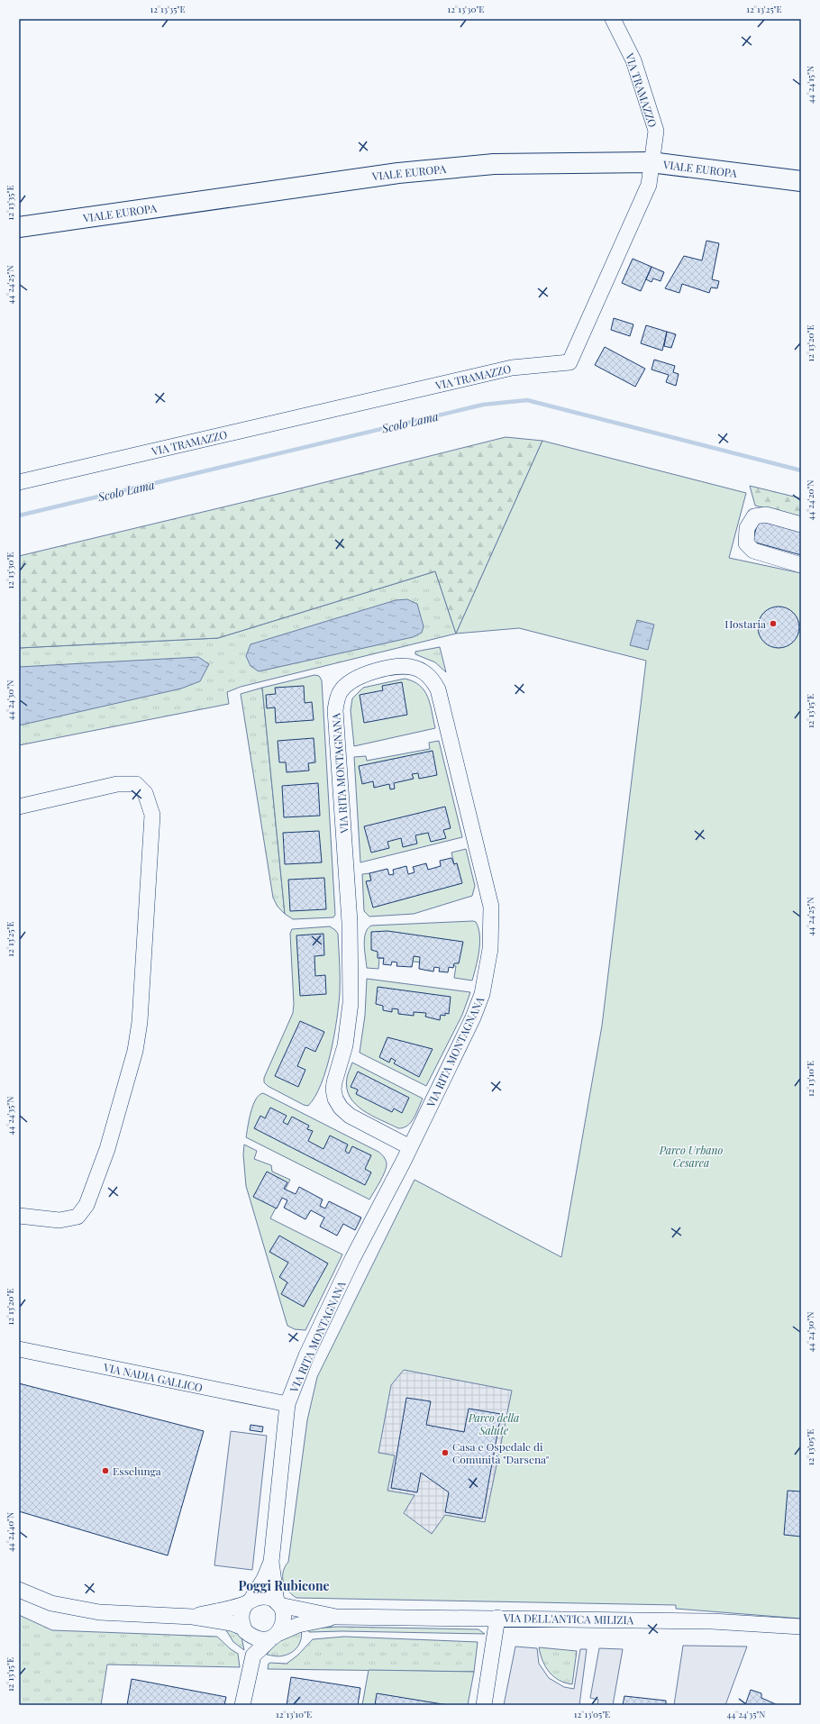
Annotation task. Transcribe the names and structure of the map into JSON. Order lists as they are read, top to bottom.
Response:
{
  "streets": {
    "main road": ["VIALE EUROPA"],
    "street": [
      "VIA TRAMAZZO",
      "VIA RITA MONTAGNANA",
      "VIA NADIA GALLICO",
      "VIA DELL'ANTICA MILIZIA"
    ]
  },
  "crossings": [
    ["VIA TRAMAZZO", "VIALE EUROPA"],
    ["VIA RITA MONTAGNANA", "VIA NADIA GALLICO"],
    ["VIA RITA MONTAGNANA", "VIA DELL'ANTICA MILIZIA"]
  ],
  "districts": ["Poggi Rubicone"],
  "water": ["Scolo Lama"],
  "parks": ["Parco Urbano Cesarea", "Parco della Salute"],
  "places": ["Hostaria", "Casa e Ospedale di Comunità \"Darsena\"", "Esselunga"],
  "coordinates": [
    "12°13'35\"E",
    "12°13'30\"E",
    "12°13'25\"E",
    "44°24'15\"N",
    "44°24'25\"N",
    "12°13'20\"E",
    "44°24'20\"N",
    "44°24'30\"N",
    "12°13'15\"E",
    "12°13'10\"E",
    "44°24'35\"N",
    "12°13'05\"E",
    "44°24'40\"N"
  ]
}
